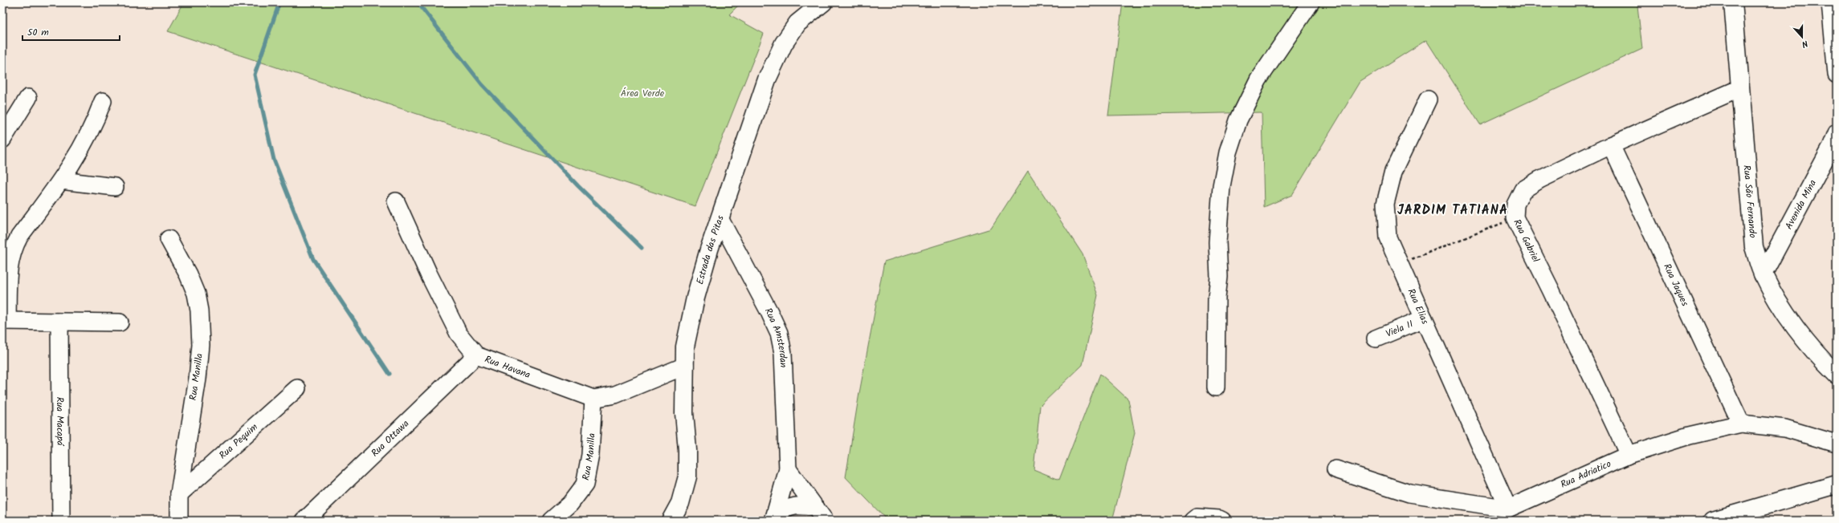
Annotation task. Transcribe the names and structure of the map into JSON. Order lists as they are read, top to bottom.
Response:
{
  "streets": {
    "main road": ["Rua São Fernando", "Estrada das Pitas"],
    "street": [
      "Avenida Mina",
      "Rua Gabriel",
      "Rua Jaques",
      "Rua Elias",
      "Viela II",
      "Rua Amsterdan",
      "Rua Havana",
      "Rua Manilla",
      "Rua Macapá",
      "Rua Ottawa",
      "Rua Pequim",
      "Rua Adriatico"
    ]
  },
  "crossings": [
    ["Rua São Fernando", "Avenida Mina"],
    ["Rua São Fernando", "Rua Gabriel"],
    ["Rua Gabriel", "Rua Jaques"],
    ["Rua Gabriel", "Rua Adriatico"],
    ["Estrada das Pitas", "Rua Amsterdan"],
    ["Rua Jaques", "Rua Adriatico"],
    ["Rua Elias", "Viela II"],
    ["Rua Elias", "Rua Adriatico"],
    ["Rua Havana", "Rua Manilla"],
    ["Rua Havana", "Rua Ottawa"],
    ["Rua Manilla", "Rua Pequim"]
  ],
  "districts": ["JARDIM TATIANA"],
  "parks": ["Área Verde"],
  "scale_bar": "50 m",
  "north": "bottom"
}
